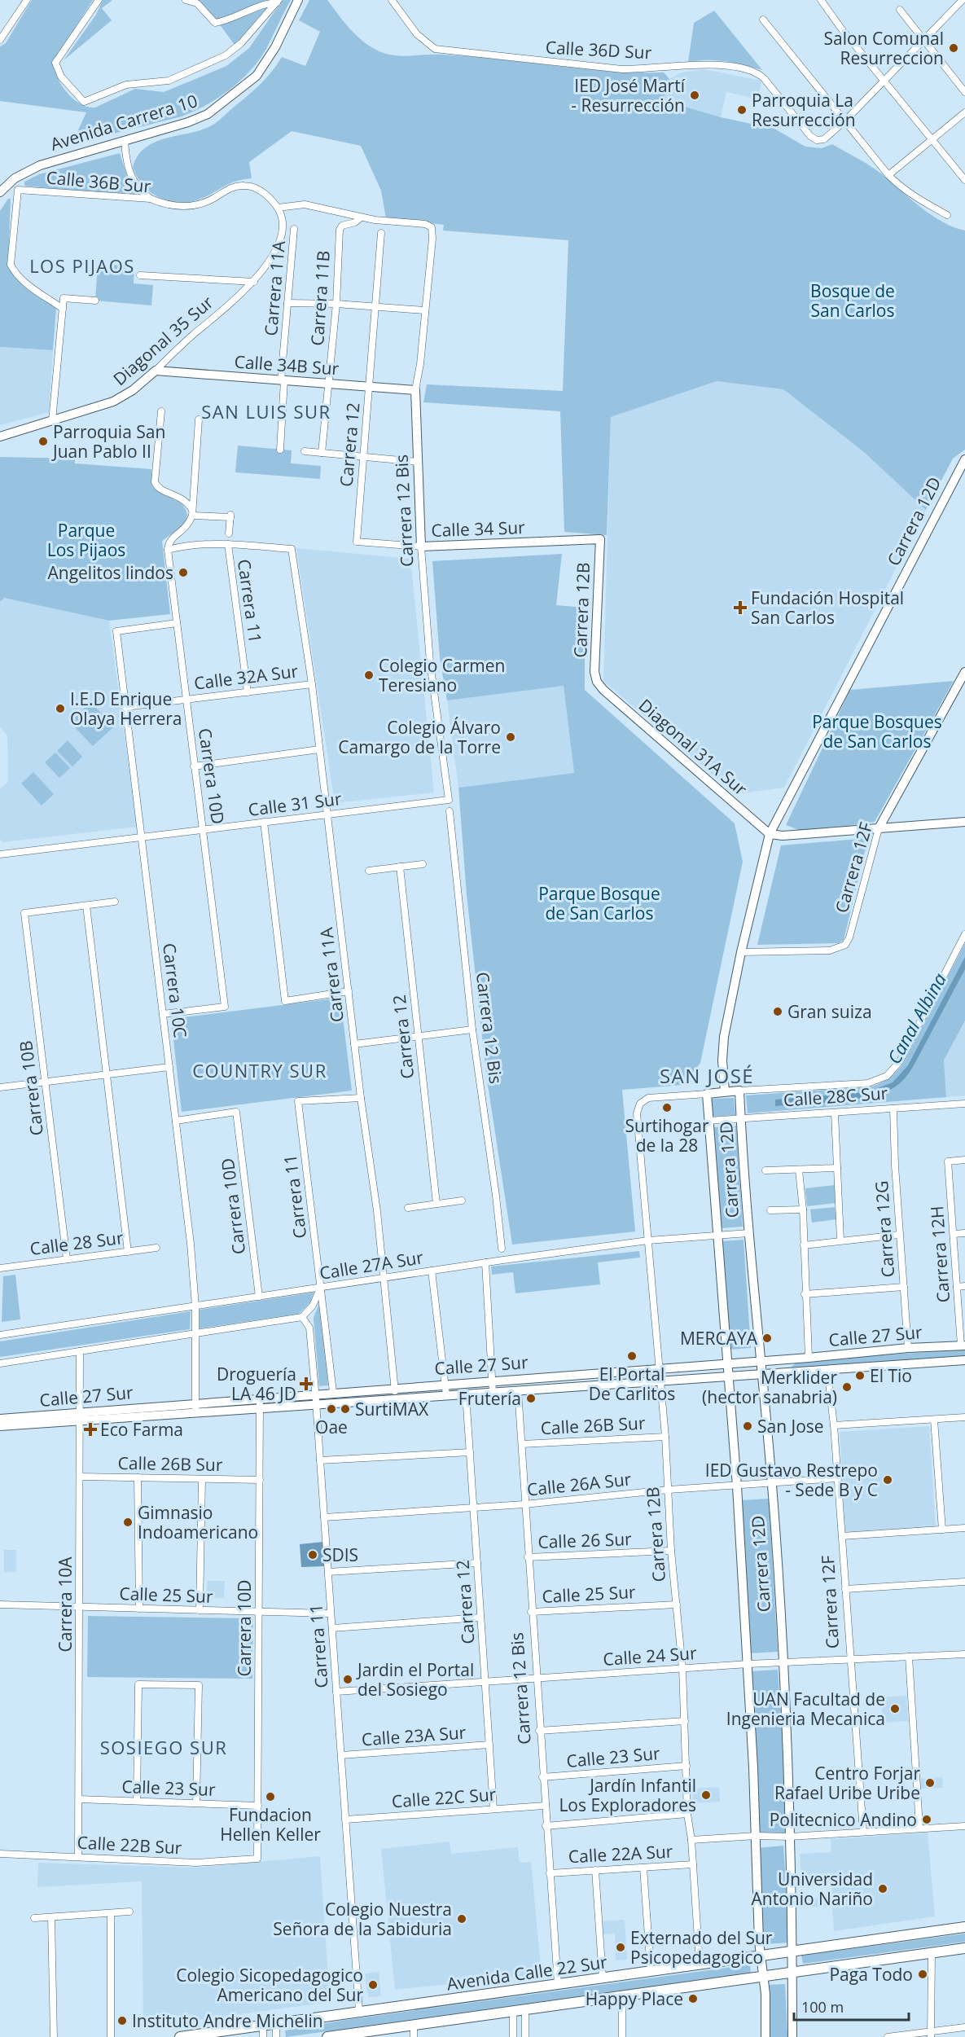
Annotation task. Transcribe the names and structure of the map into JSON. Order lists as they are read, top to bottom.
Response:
{
  "streets": {
    "main road": ["Avenida Calle 22 Sur"],
    "street": [
      "Calle 36D Sur",
      "Avenida Carrera 10",
      "Calle 36B Sur",
      "Carrera 11A",
      "Carrera 11B",
      "Diagonal 35 Sur",
      "Calle 34B Sur",
      "Carrera 12",
      "Carrera 12 Bis",
      "Carrera 12D",
      "Calle 34 Sur",
      "Carrera 11",
      "Carrera 12B",
      "Calle 32A Sur",
      "Diagonal 31A Sur",
      "Carrera 10D",
      "Calle 31 Sur",
      "Carrera 12F",
      "Carrera 10C",
      "Carrera 10B",
      "Calle 28C Sur",
      "Carrera 12G",
      "Calle 28 Sur",
      "Carrera 12H",
      "Calle 27A Sur",
      "Calle 27 Sur",
      "Calle 26B Sur",
      "Calle 26A Sur",
      "Calle 26 Sur",
      "Calle 25 Sur",
      "Carrera 10A",
      "Calle 24 Sur",
      "Calle 23A Sur",
      "Calle 23 Sur",
      "Calle 22C Sur",
      "Calle 22B Sur",
      "Calle 22A Sur"
    ]
  },
  "crossings": [
    ["Calle 36B Sur", "Diagonal 35 Sur"],
    ["Carrera 11A", "Calle 34B Sur"],
    ["Carrera 11A", "Carrera 11"],
    ["Carrera 11A", "Calle 32A Sur"],
    ["Carrera 11A", "Calle 31 Sur"],
    ["Carrera 11A", "Calle 27A Sur"],
    ["Carrera 11A", "Calle 27 Sur"],
    ["Carrera 11B", "Calle 34B Sur"],
    ["Carrera 11B", "Carrera 12 Bis"],
    ["Diagonal 35 Sur", "Calle 34B Sur"],
    ["Calle 34B Sur", "Carrera 12"],
    ["Calle 34B Sur", "Carrera 12 Bis"],
    ["Carrera 12", "Calle 34 Sur"],
    ["Carrera 12", "Calle 27 Sur"],
    ["Carrera 12", "Calle 26A Sur"],
    ["Carrera 12", "Calle 24 Sur"],
    ["Carrera 12", "Calle 23A Sur"],
    ["Carrera 12", "Calle 22C Sur"],
    ["Carrera 12 Bis", "Calle 34 Sur"],
    ["Carrera 12 Bis", "Calle 31 Sur"],
    ["Carrera 12 Bis", "Calle 27 Sur"],
    ["Carrera 12 Bis", "Calle 26B Sur"],
    ["Carrera 12 Bis", "Calle 26A Sur"],
    ["Carrera 12 Bis", "Calle 26 Sur"],
    ["Carrera 12 Bis", "Calle 25 Sur"],
    ["Carrera 12 Bis", "Calle 24 Sur"],
    ["Carrera 12 Bis", "Calle 23 Sur"],
    ["Carrera 12 Bis", "Calle 22C Sur"],
    ["Carrera 12 Bis", "Calle 22A Sur"],
    ["Carrera 12 Bis", "Avenida Calle 22 Sur"],
    ["Carrera 12D", "Diagonal 31A Sur"],
    ["Carrera 12D", "Carrera 12F"],
    ["Carrera 12D", "Calle 28C Sur"],
    ["Carrera 12D", "Calle 27A Sur"],
    ["Carrera 12D", "Calle 27 Sur"],
    ["Carrera 12D", "Calle 26A Sur"],
    ["Carrera 12D", "Calle 24 Sur"],
    ["Carrera 12D", "Avenida Calle 22 Sur"],
    ["Calle 34 Sur", "Carrera 12B"],
    ["Carrera 11", "Calle 32A Sur"],
    ["Carrera 11", "Calle 27A Sur"],
    ["Carrera 11", "Calle 27 Sur"],
    ["Carrera 11", "Calle 26A Sur"],
    ["Carrera 11", "Calle 25 Sur"],
    ["Carrera 11", "Calle 24 Sur"],
    ["Carrera 11", "Calle 23A Sur"],
    ["Carrera 11", "Calle 22C Sur"],
    ["Carrera 11", "Avenida Calle 22 Sur"],
    ["Carrera 12B", "Diagonal 31A Sur"],
    ["Carrera 12B", "Calle 28C Sur"],
    ["Carrera 12B", "Calle 27A Sur"],
    ["Carrera 12B", "Calle 27 Sur"],
    ["Carrera 12B", "Calle 26B Sur"],
    ["Carrera 12B", "Calle 26A Sur"],
    ["Carrera 12B", "Calle 26 Sur"],
    ["Carrera 12B", "Calle 25 Sur"],
    ["Carrera 12B", "Calle 24 Sur"],
    ["Carrera 12B", "Calle 23 Sur"],
    ["Carrera 12B", "Calle 22A Sur"],
    ["Carrera 12B", "Avenida Calle 22 Sur"],
    ["Calle 32A Sur", "Carrera 10D"],
    ["Calle 32A Sur", "Carrera 10C"],
    ["Carrera 10D", "Calle 31 Sur"],
    ["Carrera 10D", "Carrera 10C"],
    ["Carrera 10D", "Calle 27A Sur"],
    ["Carrera 10D", "Calle 27 Sur"],
    ["Carrera 10D", "Calle 26B Sur"],
    ["Carrera 10D", "Calle 25 Sur"],
    ["Carrera 10D", "Calle 23 Sur"],
    ["Carrera 10D", "Calle 22B Sur"],
    ["Calle 31 Sur", "Carrera 10C"],
    ["Carrera 12F", "Calle 27 Sur"],
    ["Carrera 12F", "Calle 26A Sur"],
    ["Carrera 12F", "Calle 24 Sur"],
    ["Carrera 10C", "Calle 27A Sur"],
    ["Carrera 10C", "Calle 27 Sur"],
    ["Carrera 10B", "Calle 28 Sur"],
    ["Calle 28C Sur", "Carrera 12G"],
    ["Carrera 12G", "Calle 27 Sur"],
    ["Carrera 12H", "Calle 27 Sur"],
    ["Calle 27 Sur", "Carrera 10A"],
    ["Calle 26B Sur", "Carrera 10A"],
    ["Calle 25 Sur", "Carrera 10A"],
    ["Carrera 10A", "Calle 23 Sur"],
    ["Carrera 10A", "Calle 22B Sur"]
  ],
  "districts": [
    "LOS PIJAOS",
    "SAN LUIS SUR",
    "COUNTRY SUR",
    "SAN JOSÉ",
    "SOSIEGO SUR"
  ],
  "water": ["Canal Albina"],
  "parks": [
    "Bosque de San Carlos",
    "Parque Los Pijaos",
    "Parque Bosques de San Carlos",
    "Parque Bosque de San Carlos"
  ],
  "places": {
    "other": [
      "Salon Comunal Resurreccion",
      "IED José Martí - Resurrección",
      "Parroquia La Resurrección",
      "Parroquia San Juan Pablo II",
      "Angelitos lindos",
      "Colegio Carmen Teresiano",
      "I.E.D Enrique Olaya Herrera",
      "Colegio Álvaro Camargo de la Torre",
      "Gran suiza",
      "Surtihogar de la 28",
      "MERCAYA",
      "El Portal De Carlitos",
      "El Tio",
      "Merklider (hector sanabria)",
      "Frutería",
      "Oae",
      "SurtiMAX",
      "San Jose",
      "IED Gustavo Restrepo - Sede B y C",
      "Gimnasio Indoamericano",
      "SDIS",
      "Jardin el Portal del Sosiego",
      "UAN Facultad de Ingenieria Mecanica",
      "Centro Forjar Rafael Uribe Uribe",
      "Jardín Infantil Los Exploradores",
      "Fundacion Hellen Keller",
      "Politecnico Andino",
      "Universidad Antonio Nariño",
      "Colegio Nuestra Señora de la Sabiduria",
      "Externado del Sur Psicopedagogico",
      "Paga Todo",
      "Colegio Sicopedagogico Americano del Sur",
      "Happy Place",
      "Instituto Andre Michelin"
    ],
    "health": ["Fundación Hospital San Carlos", "Droguería LA 46 JD", "Eco Farma"]
  },
  "scale_bar": "100 m"
}
